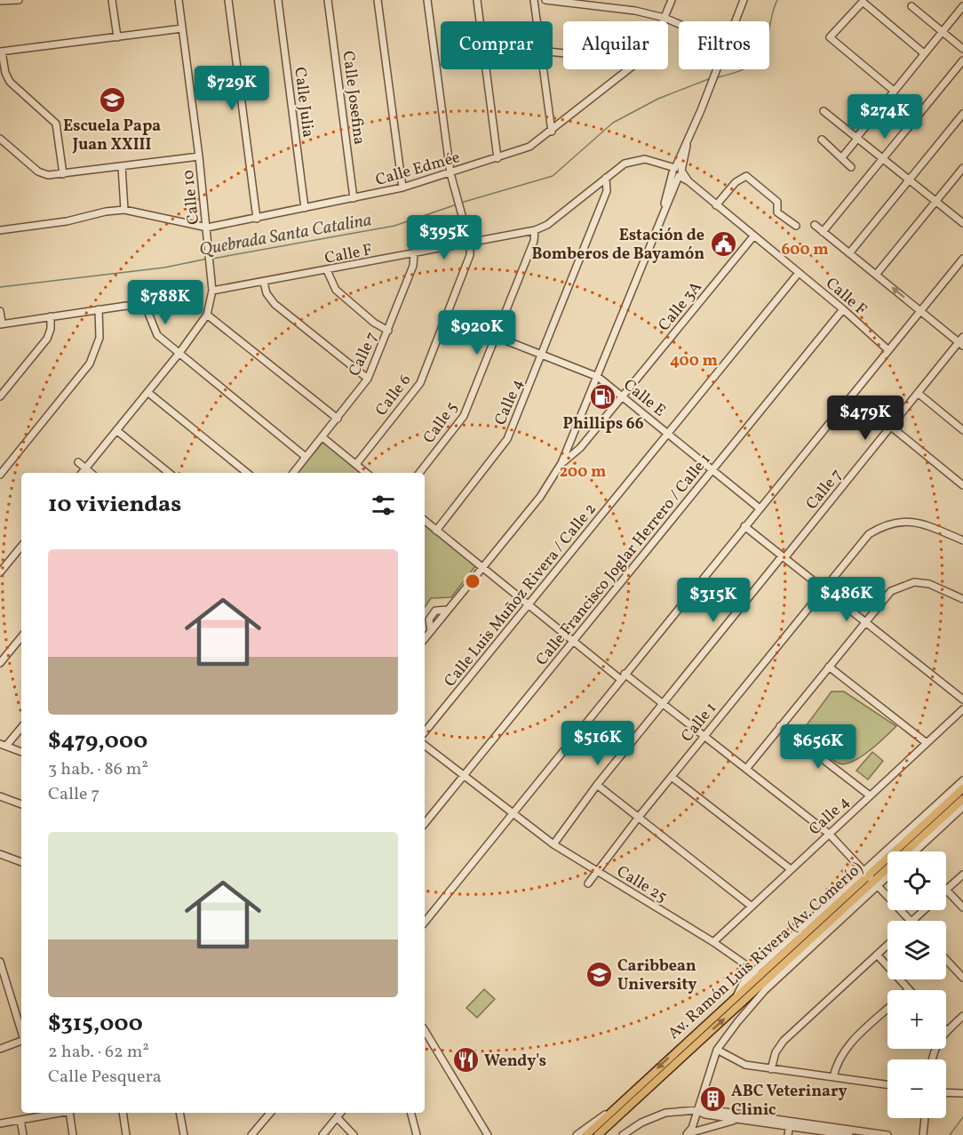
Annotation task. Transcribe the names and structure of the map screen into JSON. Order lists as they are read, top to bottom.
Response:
{
  "streets": {
    "main road": ["Av. Ramón Luis Rivera (Av. Comerío)"],
    "street": [
      "Calle Josefina",
      "Calle Julia",
      "Calle Edmée",
      "Calle 10",
      "Calle F",
      "Calle 3A",
      "Calle 7",
      "Calle 6",
      "Calle E",
      "Calle 4",
      "Calle 5",
      "Calle Francisco Joglar Herrero / Calle 1",
      "Calle Luis Muñoz Rivera / Calle 2",
      "Calle 1",
      "Calle 25"
    ]
  },
  "crossings": [
    ["Calle Josefina", "Calle Edmée"],
    ["Calle Julia", "Calle Edmée"],
    ["Calle Edmée", "Calle 10"],
    ["Calle 10", "Calle F"],
    ["Calle F", "Calle 3A"],
    ["Calle F", "Calle 7"],
    ["Calle F", "Calle 6"],
    ["Calle F", "Calle 4"],
    ["Calle F", "Calle 5"],
    ["Calle F", "Calle Francisco Joglar Herrero / Calle 1"],
    ["Calle F", "Calle Luis Muñoz Rivera / Calle 2"],
    ["Calle 3A", "Calle E"],
    ["Calle 7", "Calle 25"],
    ["Calle E", "Calle 4"],
    ["Calle E", "Calle 5"],
    ["Calle E", "Calle Francisco Joglar Herrero / Calle 1"],
    ["Calle E", "Calle Luis Muñoz Rivera / Calle 2"],
    ["Calle 4", "Calle 25"],
    ["Calle Francisco Joglar Herrero / Calle 1", "Calle 25"],
    ["Calle 1", "Calle 25"],
    ["Calle 25", "Av. Ramón Luis Rivera (Av. Comerío)"]
  ],
  "water": ["Quebrada Santa Catalina"],
  "places": {
    "school or university": ["Escuela Papa Juan XXIII", "Caribbean University"],
    "public building": ["Estación de Bomberos de Bayamón"],
    "fuel station": ["Phillips 66"],
    "restaurant": ["Wendy's"],
    "building": ["ABC Veterinary Clinic"]
  },
  "page": {
    "chip": ["Comprar", "Alquilar", "Filtros"],
    "price": [
      "$729K",
      "$274K",
      "$395K",
      "$788K",
      "$920K",
      "$479K",
      "$486K",
      "$315K",
      "$516K",
      "$656K"
    ],
    "heading": "10 viviendas",
    "list": [
      {
        "name": "$479,000",
        "note": "3 hab. · 86 m² · Calle 7"
      },
      {
        "name": "$315,000",
        "note": "2 hab. · 62 m² · Calle Pesquera"
      }
    ],
    "map_buttons": ["+", "−"]
  },
  "rings": ["600 m", "400 m", "200 m"]
}
